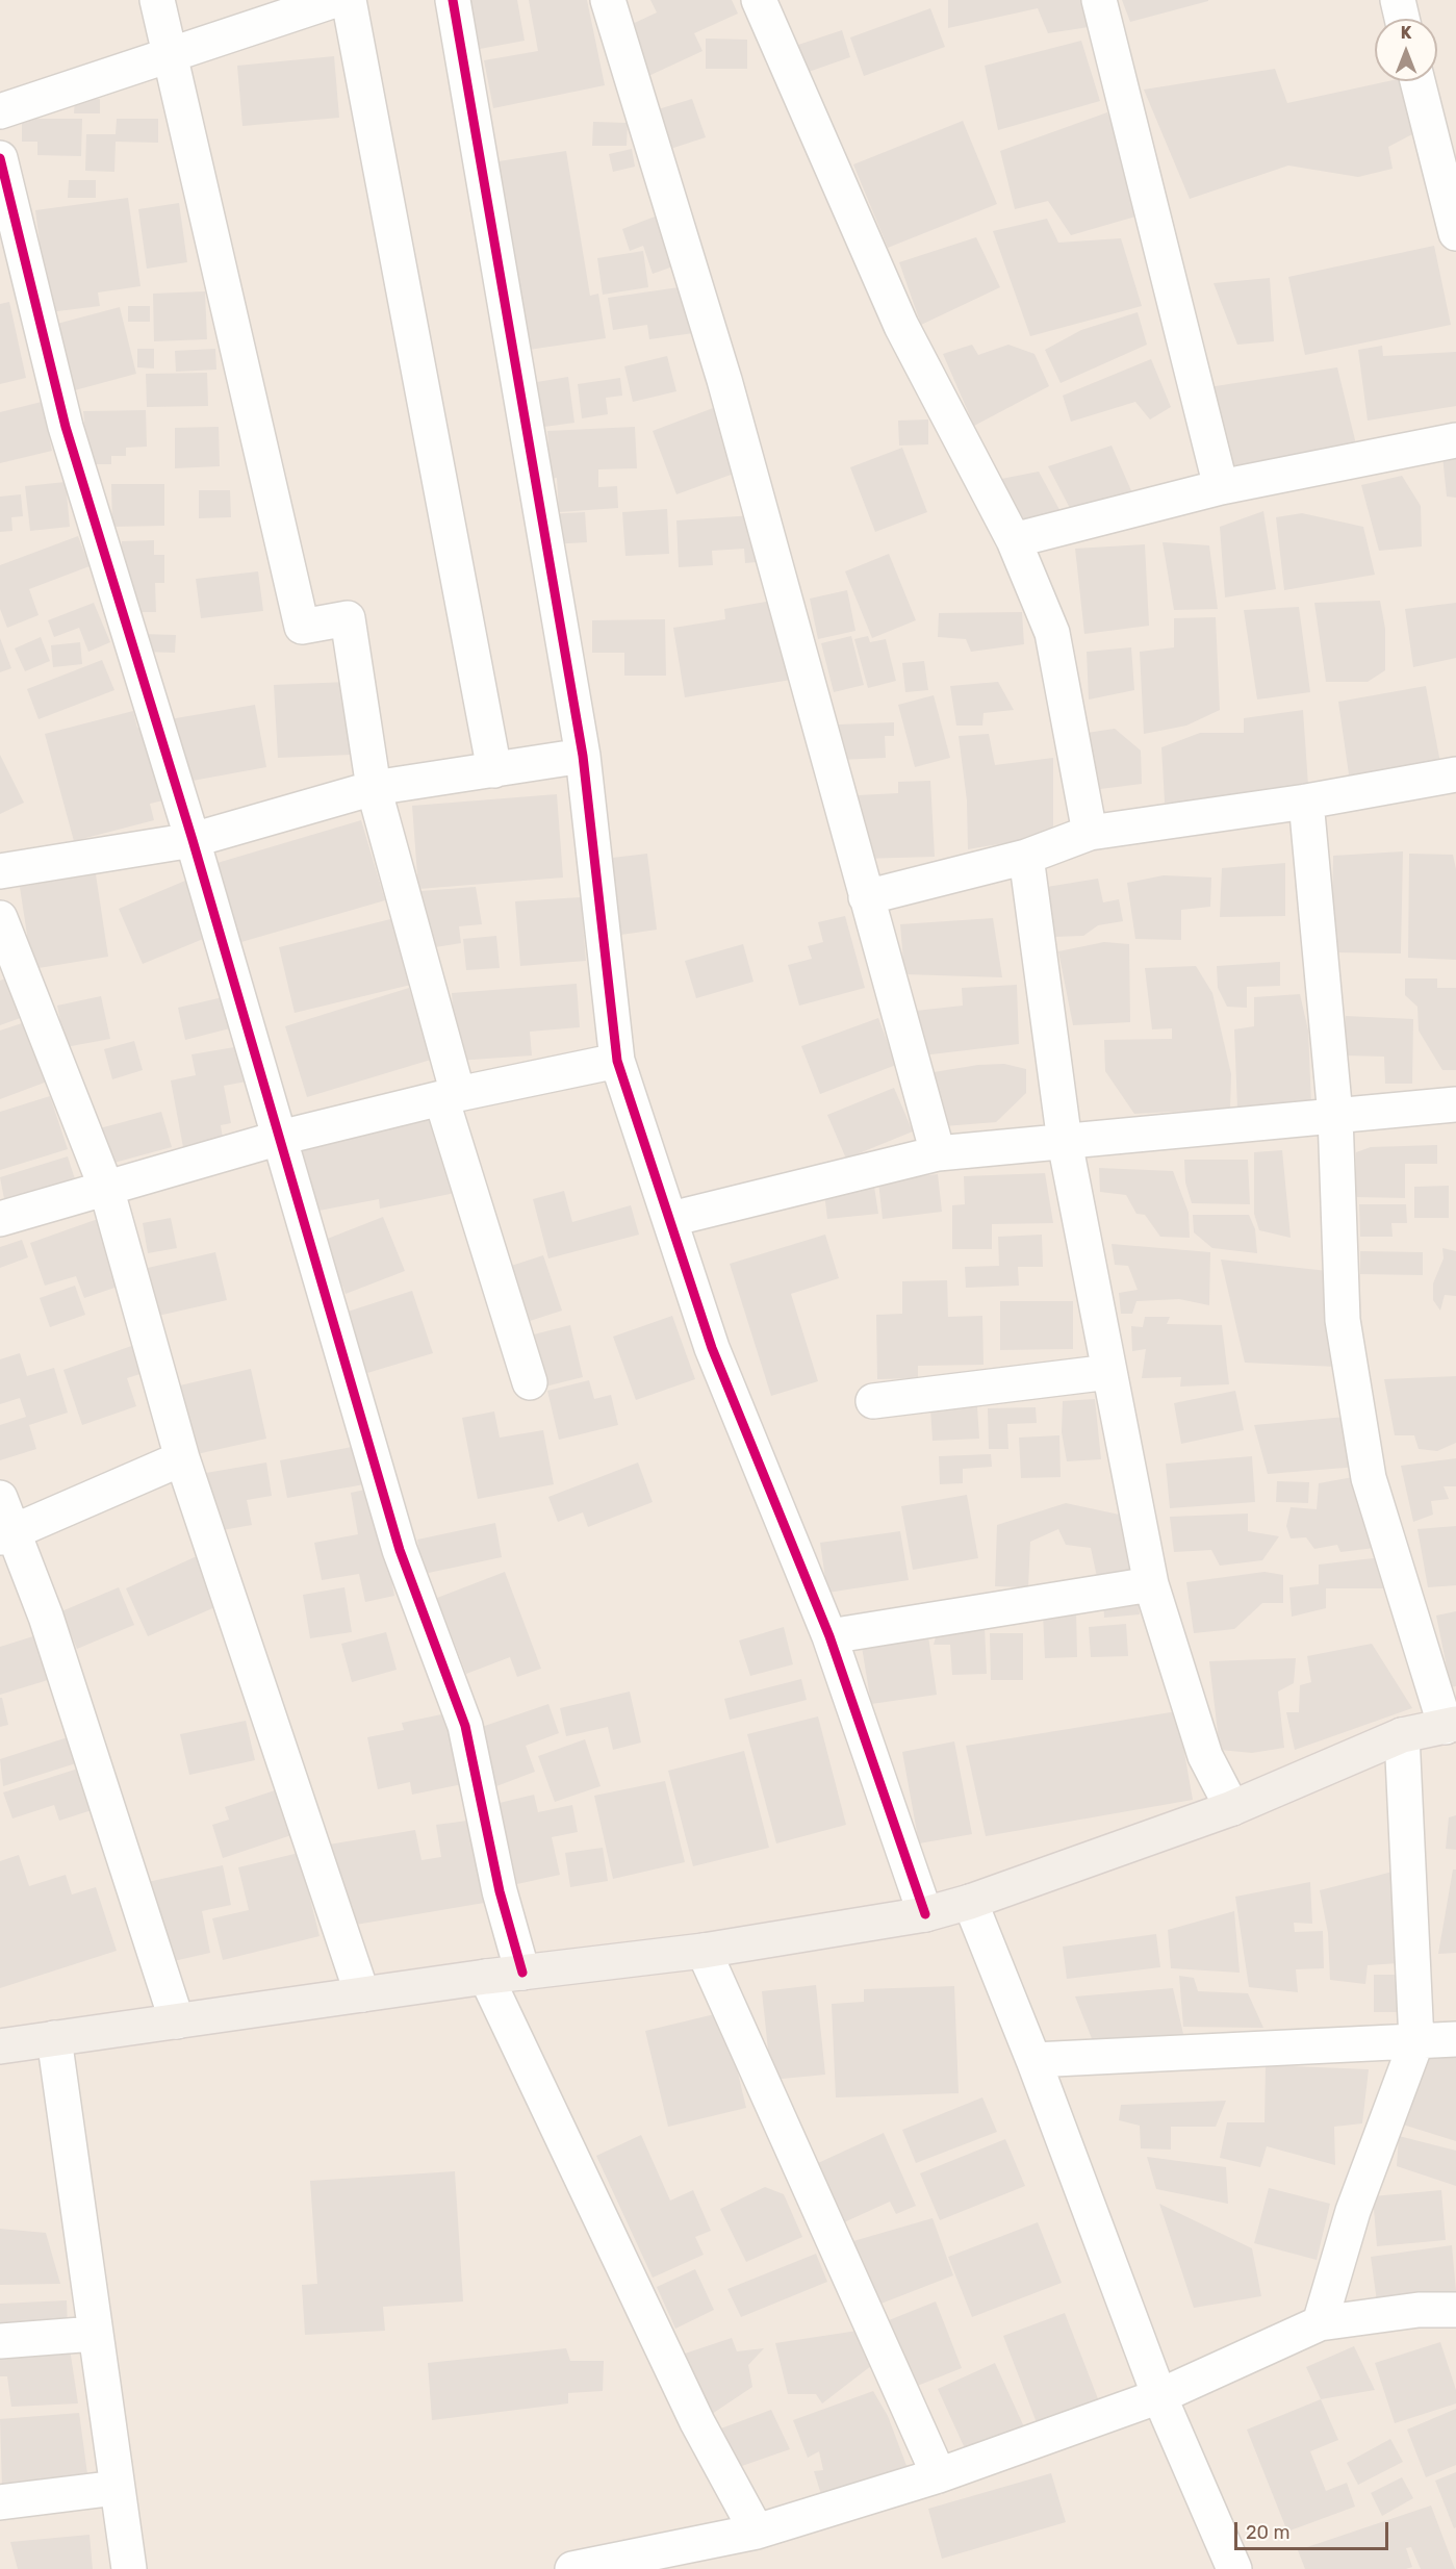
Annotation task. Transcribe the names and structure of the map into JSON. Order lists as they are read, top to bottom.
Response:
{
  "scale_bar": "20 m",
  "north": "top"
}
